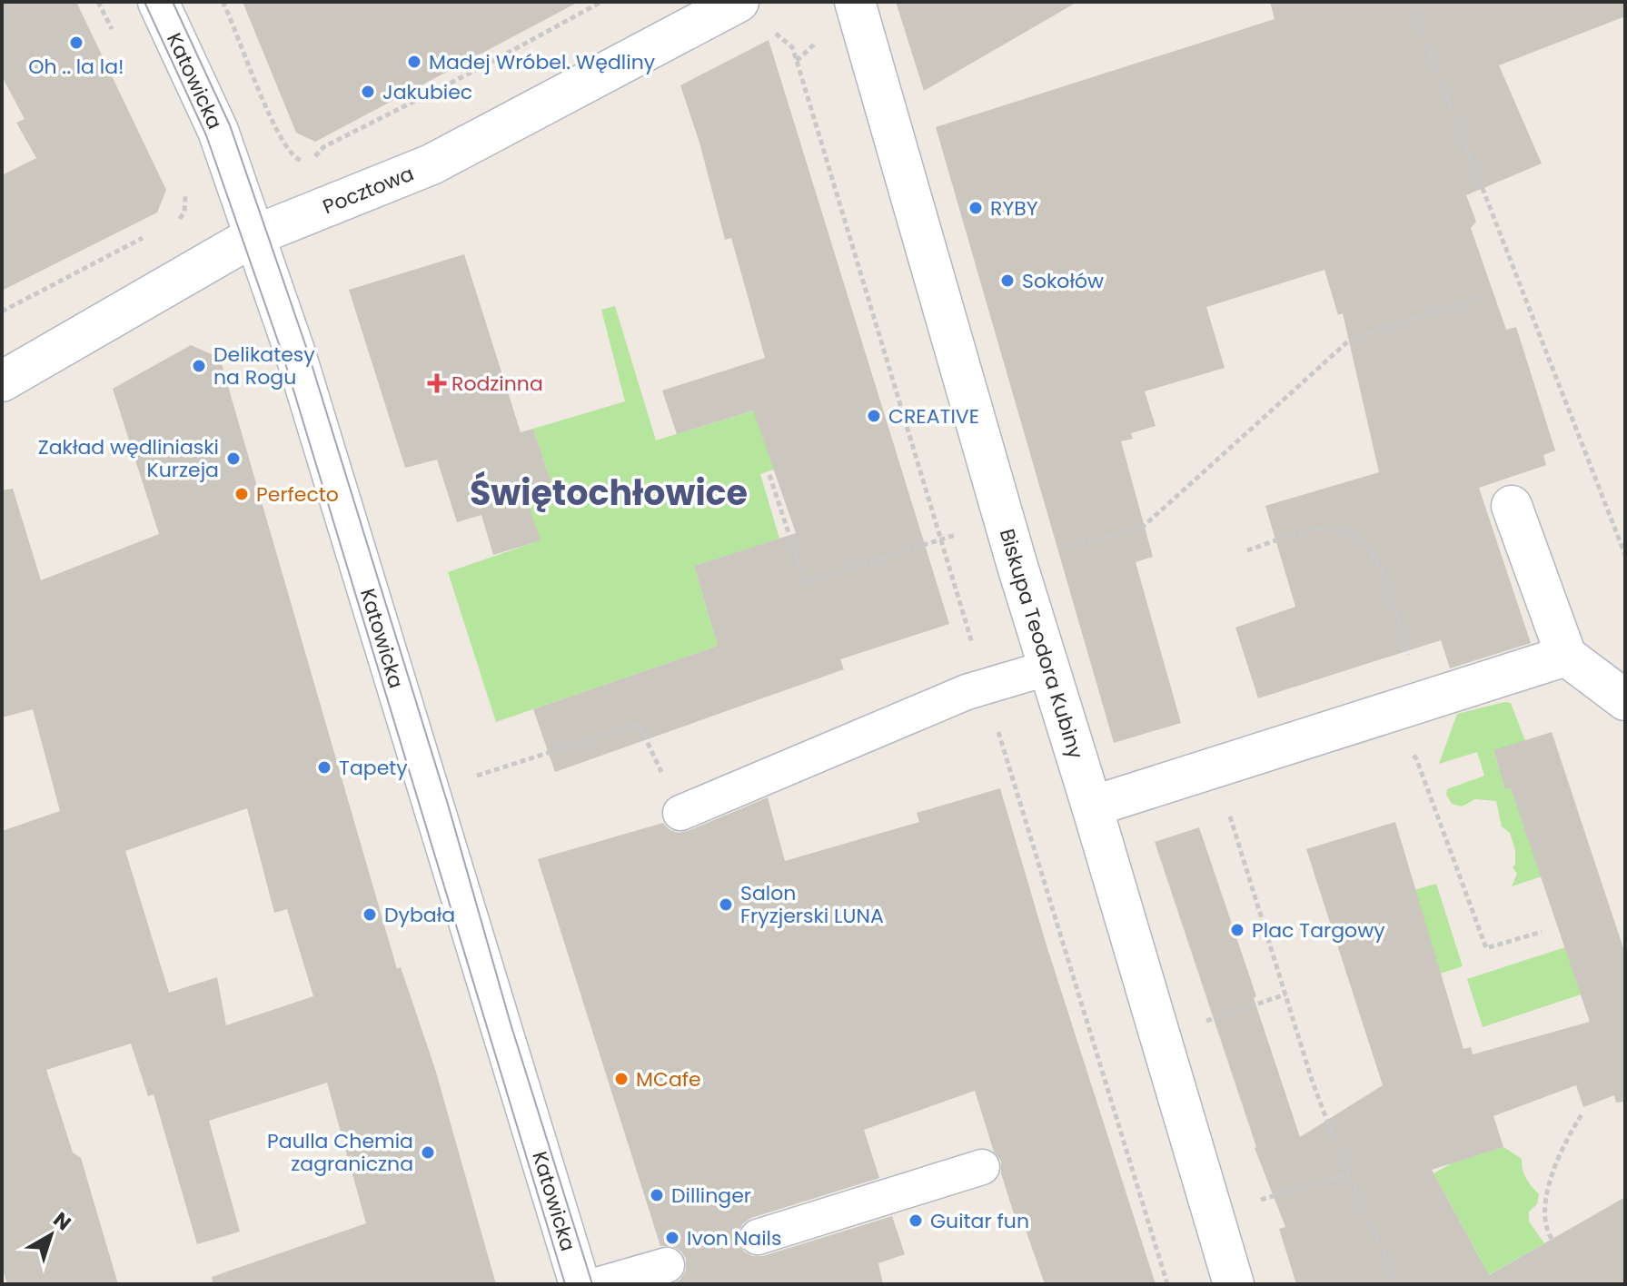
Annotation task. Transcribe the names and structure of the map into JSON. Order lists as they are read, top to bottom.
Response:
{
  "streets": {
    "street": ["Katowicka", "Pocztowa", "Biskupa Teodora Kubiny"]
  },
  "crossings": [
    ["Katowicka", "Pocztowa"]
  ],
  "districts": ["Świętochłowice"],
  "places": {
    "other": [
      "Oh .. la la!",
      "Madej Wróbel. Wędliny",
      "Jakubiec",
      "RYBY",
      "Sokołów",
      "Delikatesy na Rogu",
      "CREATIVE",
      "Zakład wędliniaski Kurzeja",
      "Perfecto",
      "Tapety",
      "Salon Fryzjerski LUNA",
      "Dybała",
      "Plac Targowy",
      "MCafe",
      "Paulla Chemia zagraniczna",
      "Dillinger",
      "Guitar fun",
      "Ivon Nails"
    ],
    "health": ["Rodzinna"]
  },
  "north": "top right"
}
